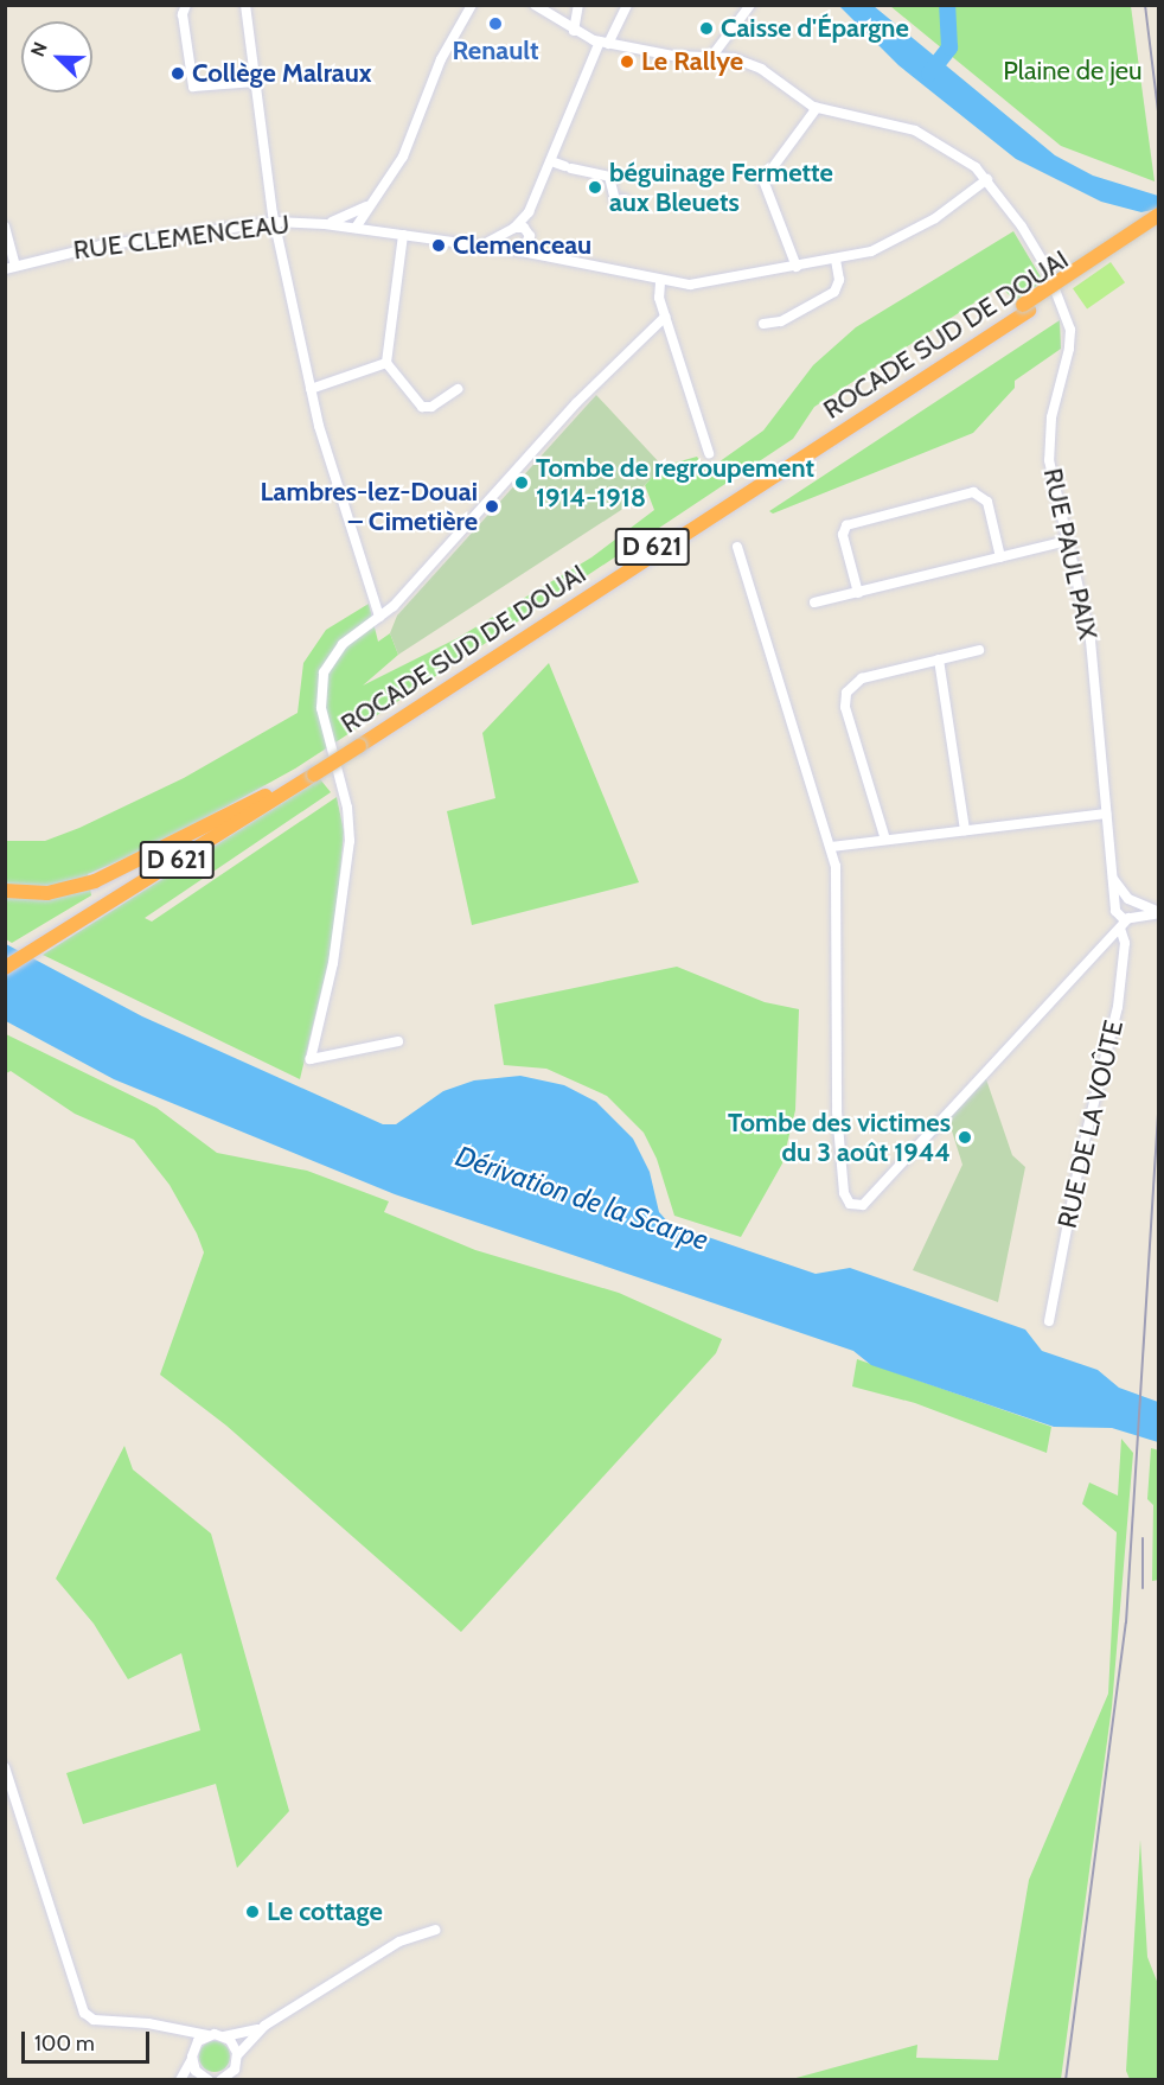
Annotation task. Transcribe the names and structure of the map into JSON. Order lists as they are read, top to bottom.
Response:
{
  "streets": {
    "highway": ["ROCADE SUD DE DOUAI", "D 621"],
    "street": ["RUE CLEMENCEAU", "RUE PAUL PAIX", "RUE DE LA VOÛTE"]
  },
  "crossings": [
    ["RUE CLEMENCEAU", "RUE PAUL PAIX"]
  ],
  "water": ["Dérivation de la Scarpe"],
  "parks": ["Plaine de jeu"],
  "places": [
    "Renault",
    "Caisse d'Épargne",
    "Le Rallye",
    "Collège Malraux",
    "béguinage Fermette aux Bleuets",
    "Clemenceau",
    "Tombe de regroupement 1914-1918",
    "Lambres-lez-Douai – Cimetière",
    "Tombe des victimes du 3 août 1944",
    "Le cottage"
  ],
  "scale_bar": "100 m",
  "north": "top left"
}
